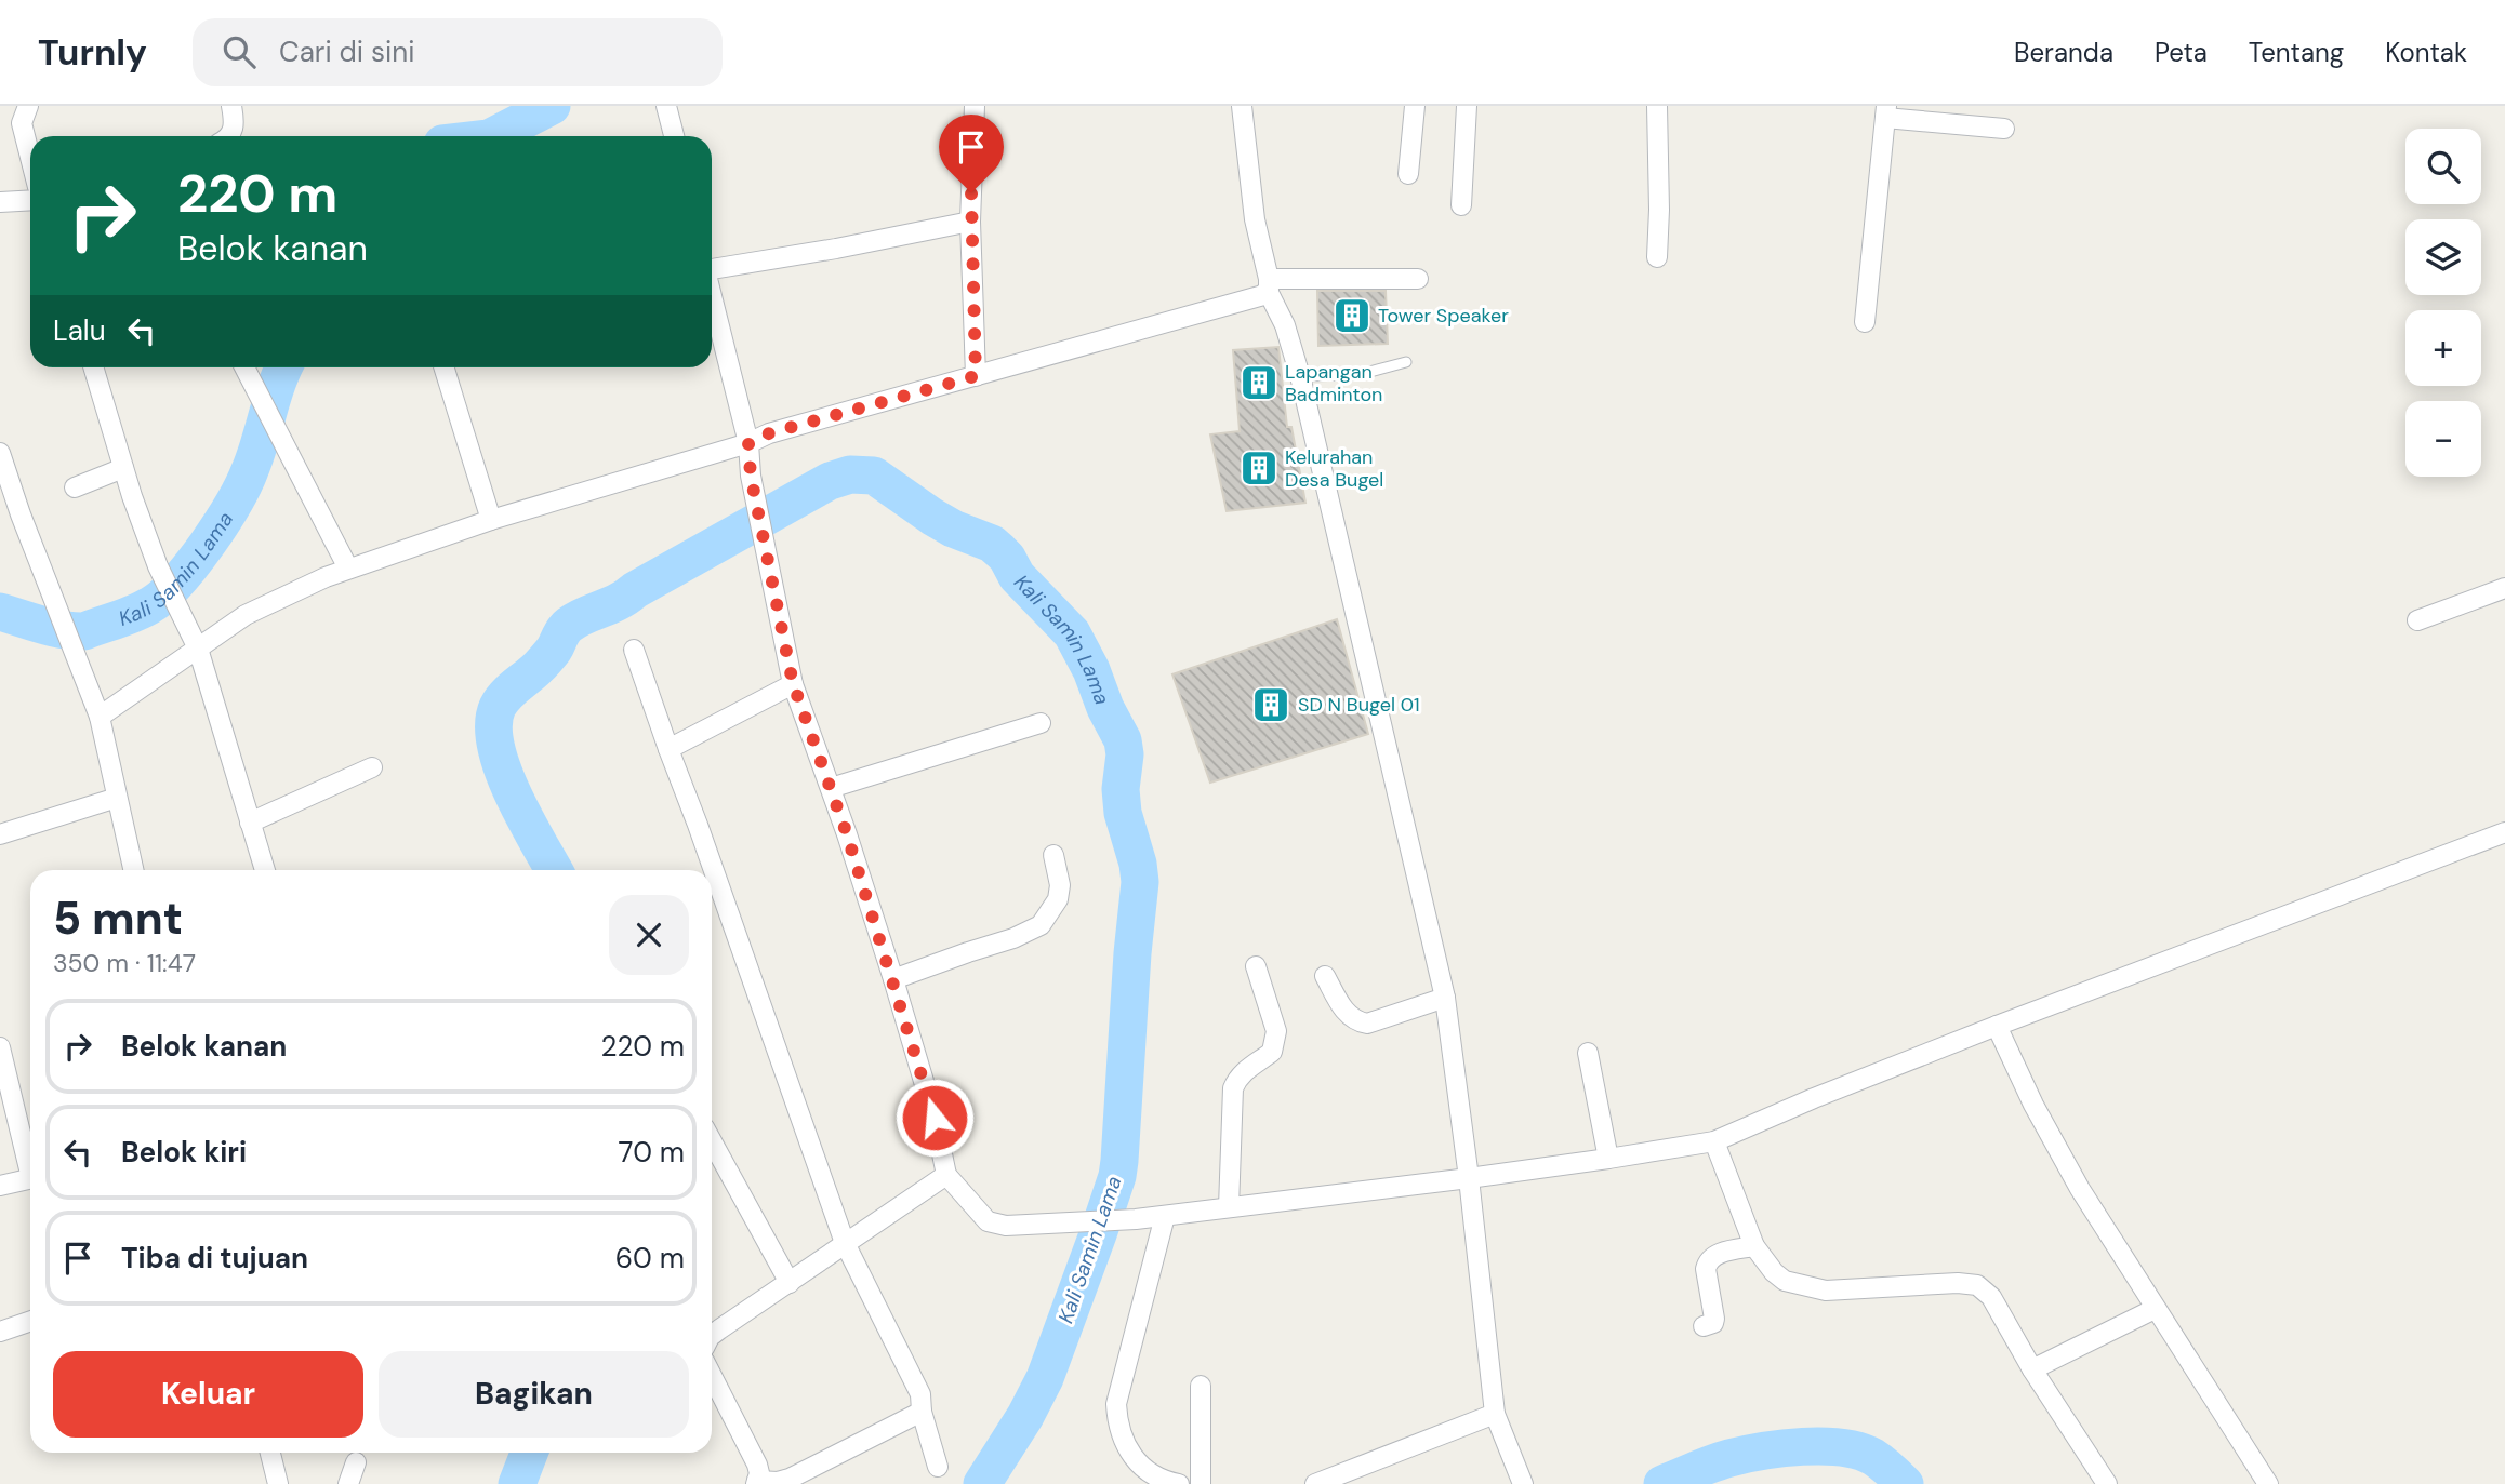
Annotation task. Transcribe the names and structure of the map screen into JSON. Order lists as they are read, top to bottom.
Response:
{
  "water": ["Kali Samin Lama"],
  "places": {
    "building": [
      "Tower Speaker",
      "Lapangan Badminton",
      "Kelurahan Desa Bugel",
      "SD N Bugel 01"
    ]
  },
  "page": {
    "header": "Turnly",
    "search": "Cari di sini",
    "nav": [
      "Beranda",
      "Peta",
      "Tentang",
      "Kontak"
    ],
    "map_buttons": ["+", "−"],
    "turn": ["220 m", "Belok kanan"],
    "then": "Lalu",
    "heading": ["5 mnt", "350 m · 11:47"],
    "list": [
      {
        "name": "Belok kanan",
        "value": "220 m"
      },
      {
        "name": "Belok kiri",
        "value": "70 m"
      },
      {
        "name": "Tiba di tujuan",
        "value": "60 m"
      }
    ],
    "buttons": ["Keluar", "Bagikan"]
  }
}
